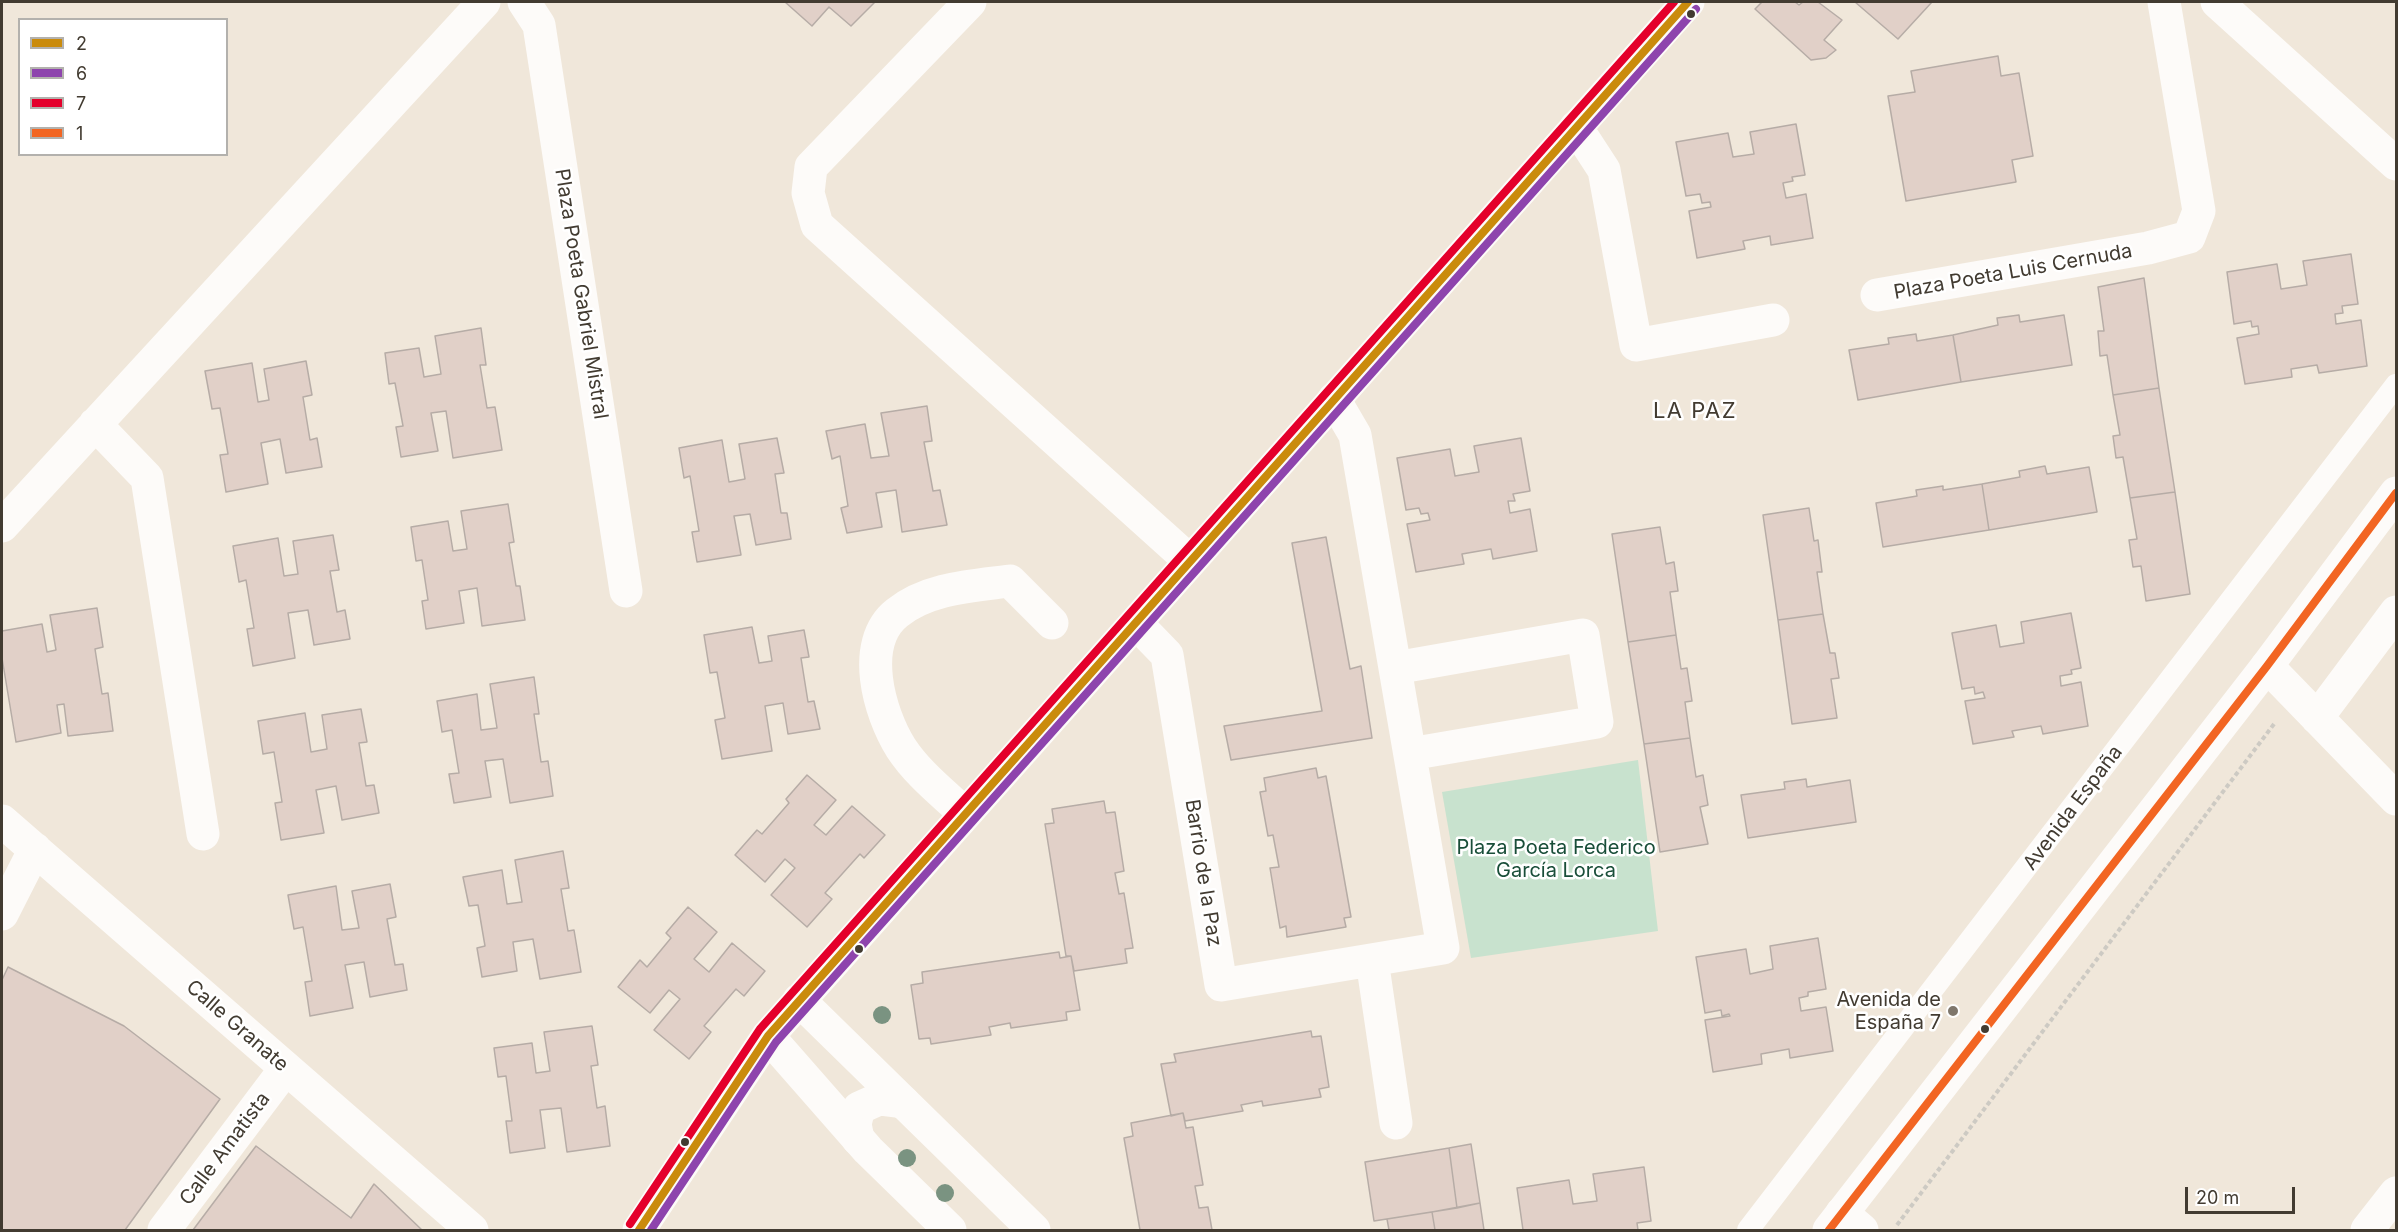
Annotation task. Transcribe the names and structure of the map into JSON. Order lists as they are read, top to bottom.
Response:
{
  "streets": {
    "street": [
      "Plaza Poeta Luis Cernuda",
      "Plaza Poeta Gabriel Mistral",
      "Barrio de la Paz",
      "Calle Granate",
      "Calle Amatista"
    ],
    "lane": ["Avenida España"]
  },
  "crossings": [
    ["Calle Granate", "Calle Amatista"]
  ],
  "districts": ["LA PAZ"],
  "parks": ["Plaza Poeta Federico García Lorca"],
  "places": ["Avenida de España 7"],
  "lines": [
    "transit line 2",
    "transit line 7",
    "transit line 6",
    "transit line 1"
  ],
  "legend": [
    "2",
    "6",
    "7",
    "1"
  ],
  "scale_bar": "20 m"
}
